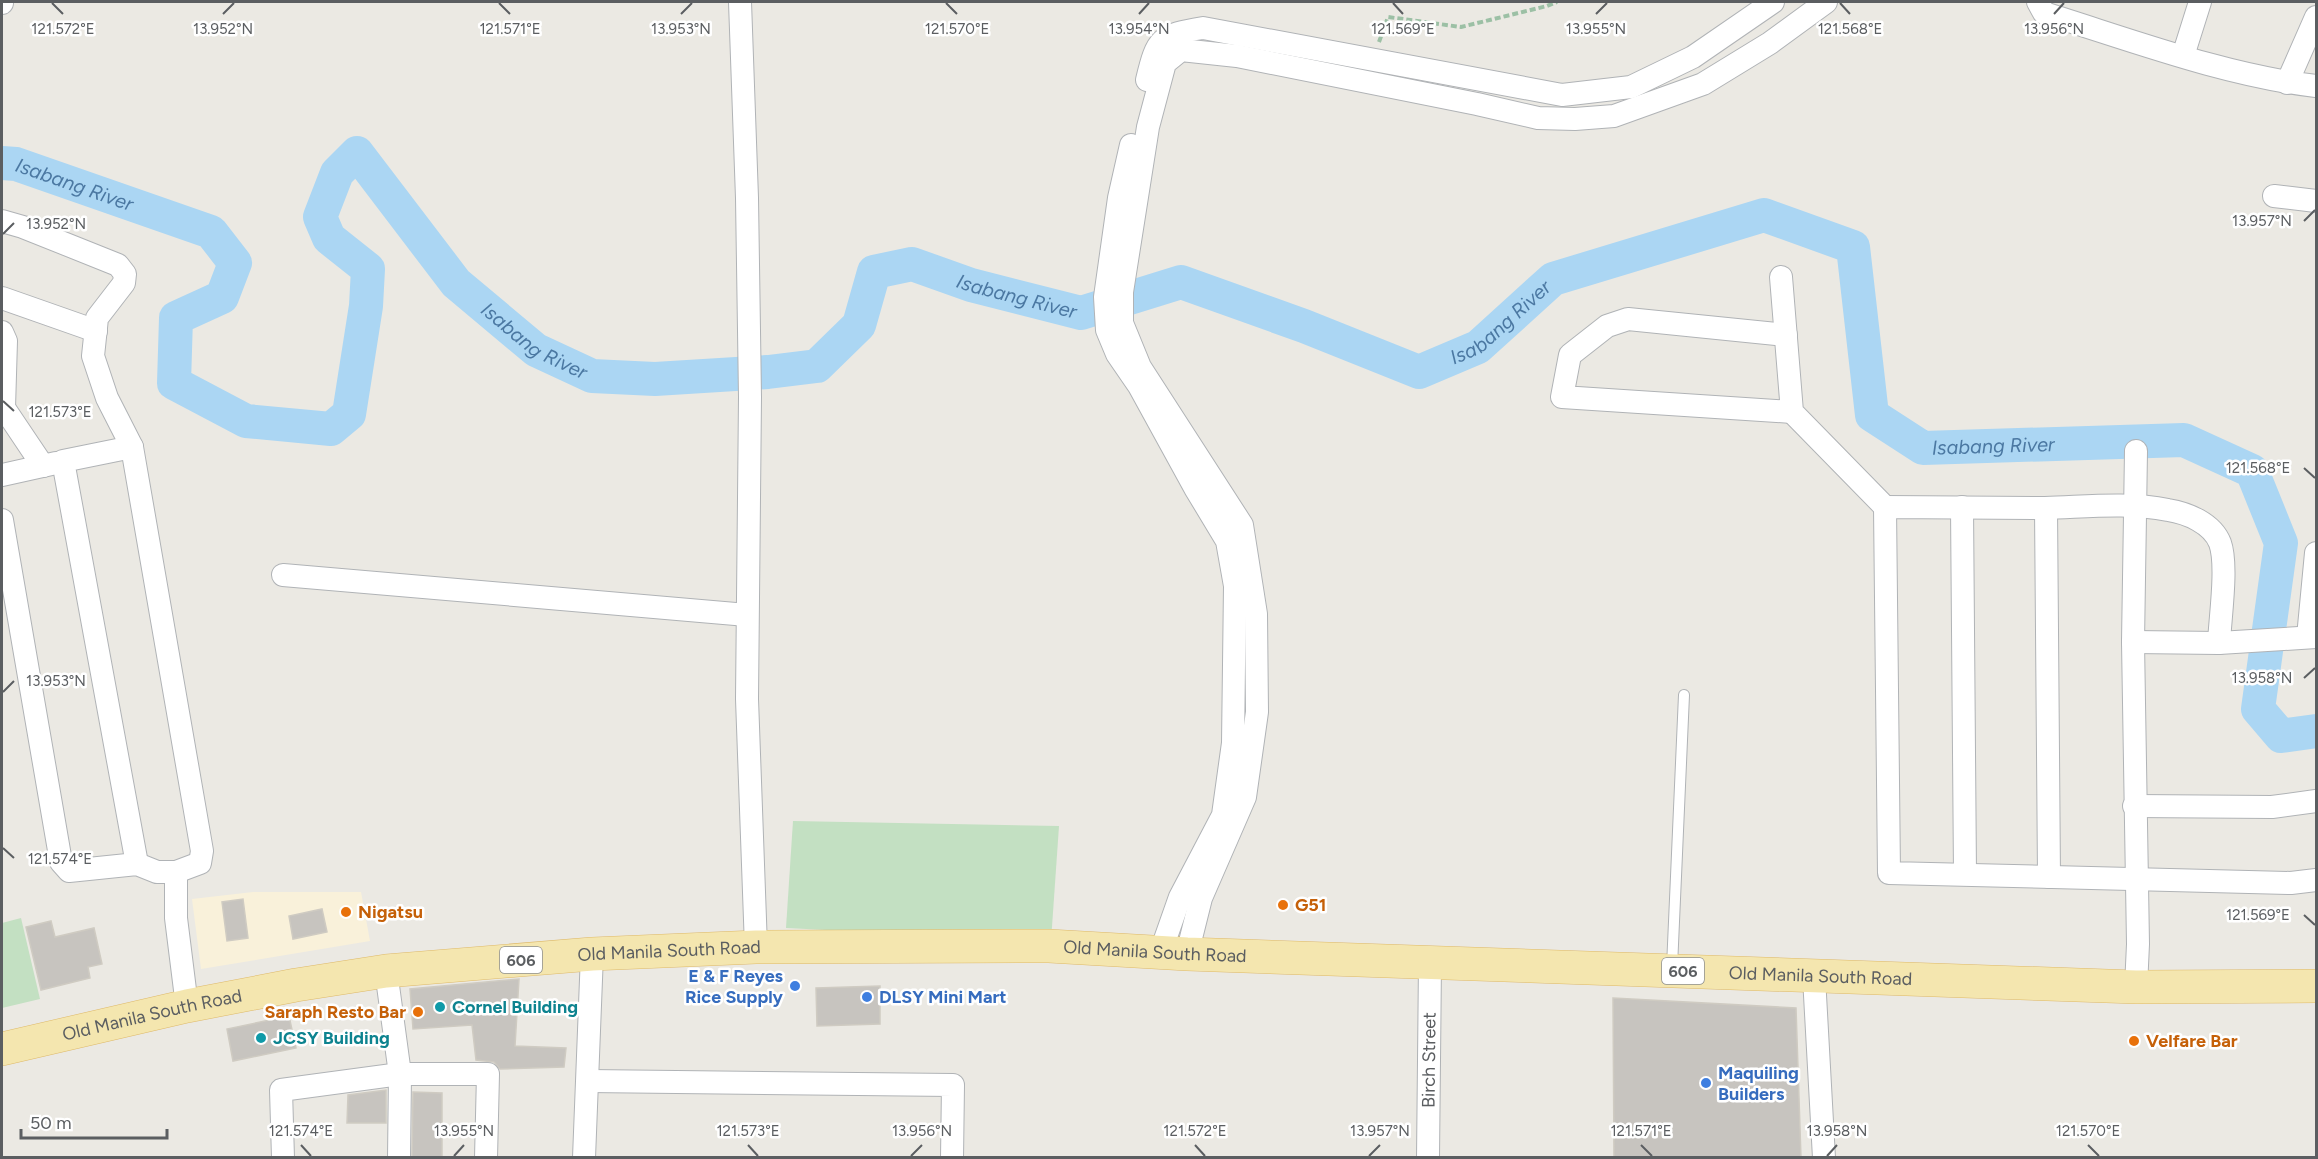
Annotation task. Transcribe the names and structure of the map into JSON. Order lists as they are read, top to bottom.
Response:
{
  "streets": {
    "main road": ["Old Manila South Road", "606"],
    "street": ["Birch Street"]
  },
  "crossings": [
    ["Old Manila South Road", "Birch Street"]
  ],
  "water": ["Isabang River"],
  "places": [
    "G51",
    "Nigatsu",
    "E & F Reyes Rice Supply",
    "DLSY Mini Mart",
    "Cornel Building",
    "Saraph Resto Bar",
    "JCSY Building",
    "Velfare Bar",
    "Maquiling Builders"
  ],
  "scale_bar": "50 m",
  "coordinates": [
    "121.572°E",
    "13.952°N",
    "121.571°E",
    "13.953°N",
    "121.570°E",
    "13.954°N",
    "121.569°E",
    "13.955°N",
    "121.568°E",
    "13.956°N",
    "13.957°N",
    "121.573°E",
    "13.958°N",
    "121.574°E"
  ]
}
